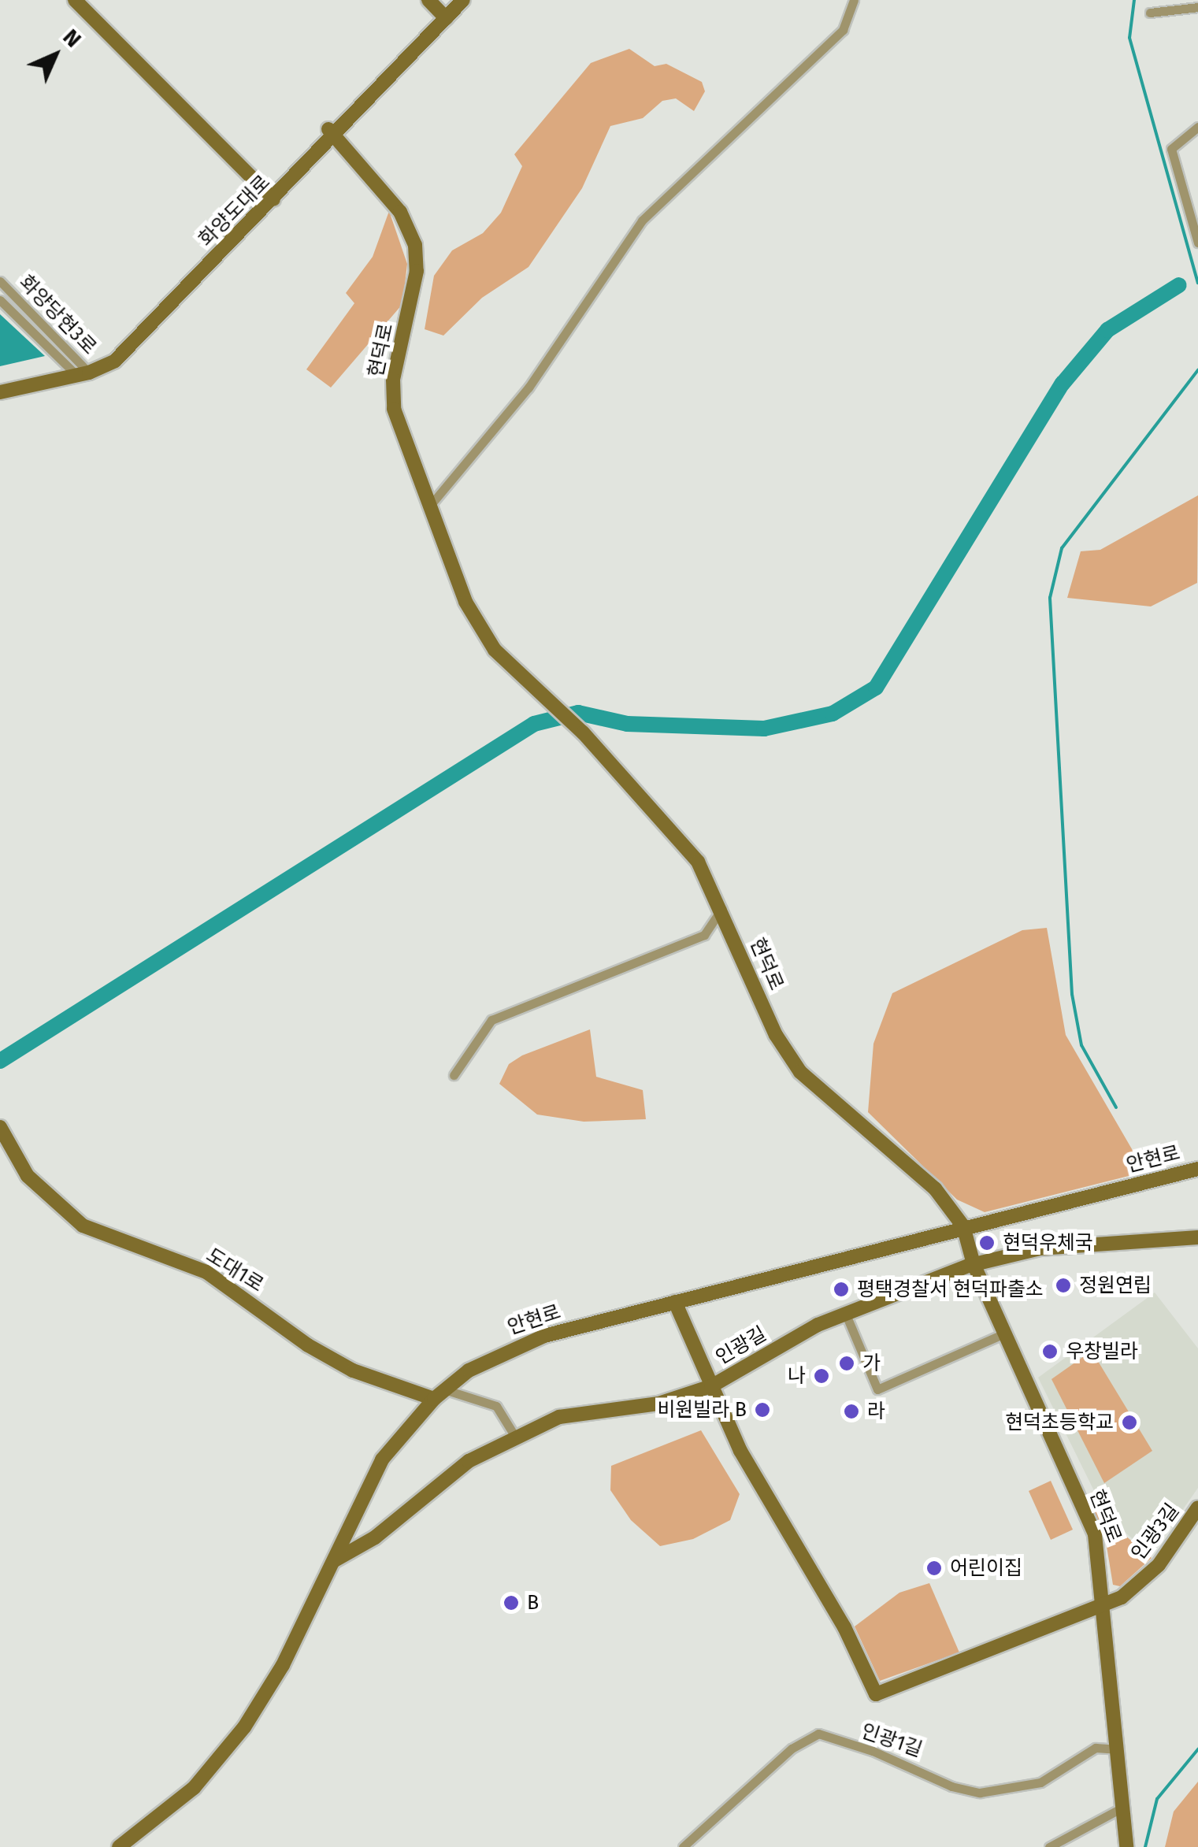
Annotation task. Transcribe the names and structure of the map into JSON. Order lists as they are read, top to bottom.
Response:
{
  "streets": {
    "street": [
      "화양도대로",
      "화양당현3로",
      "현덕로",
      "안현로",
      "도대1로",
      "인광길",
      "인광3길",
      "인광1길"
    ]
  },
  "crossings": [
    ["화양도대로", "화양당현3로"],
    ["화양도대로", "현덕로"],
    ["현덕로", "안현로"],
    ["현덕로", "인광길"],
    ["현덕로", "인광3길"],
    ["현덕로", "인광1길"],
    ["안현로", "도대1로"],
    ["안현로", "인광길"],
    ["인광길", "인광3길"]
  ],
  "places": [
    "현덕우체국",
    "정원연립",
    "평택경찰서 현덕파출소",
    "우창빌라",
    "가",
    "나",
    "비원빌라 B",
    "라",
    "현덕초등학교",
    "어린이집",
    "B"
  ],
  "north": "top right"
}
